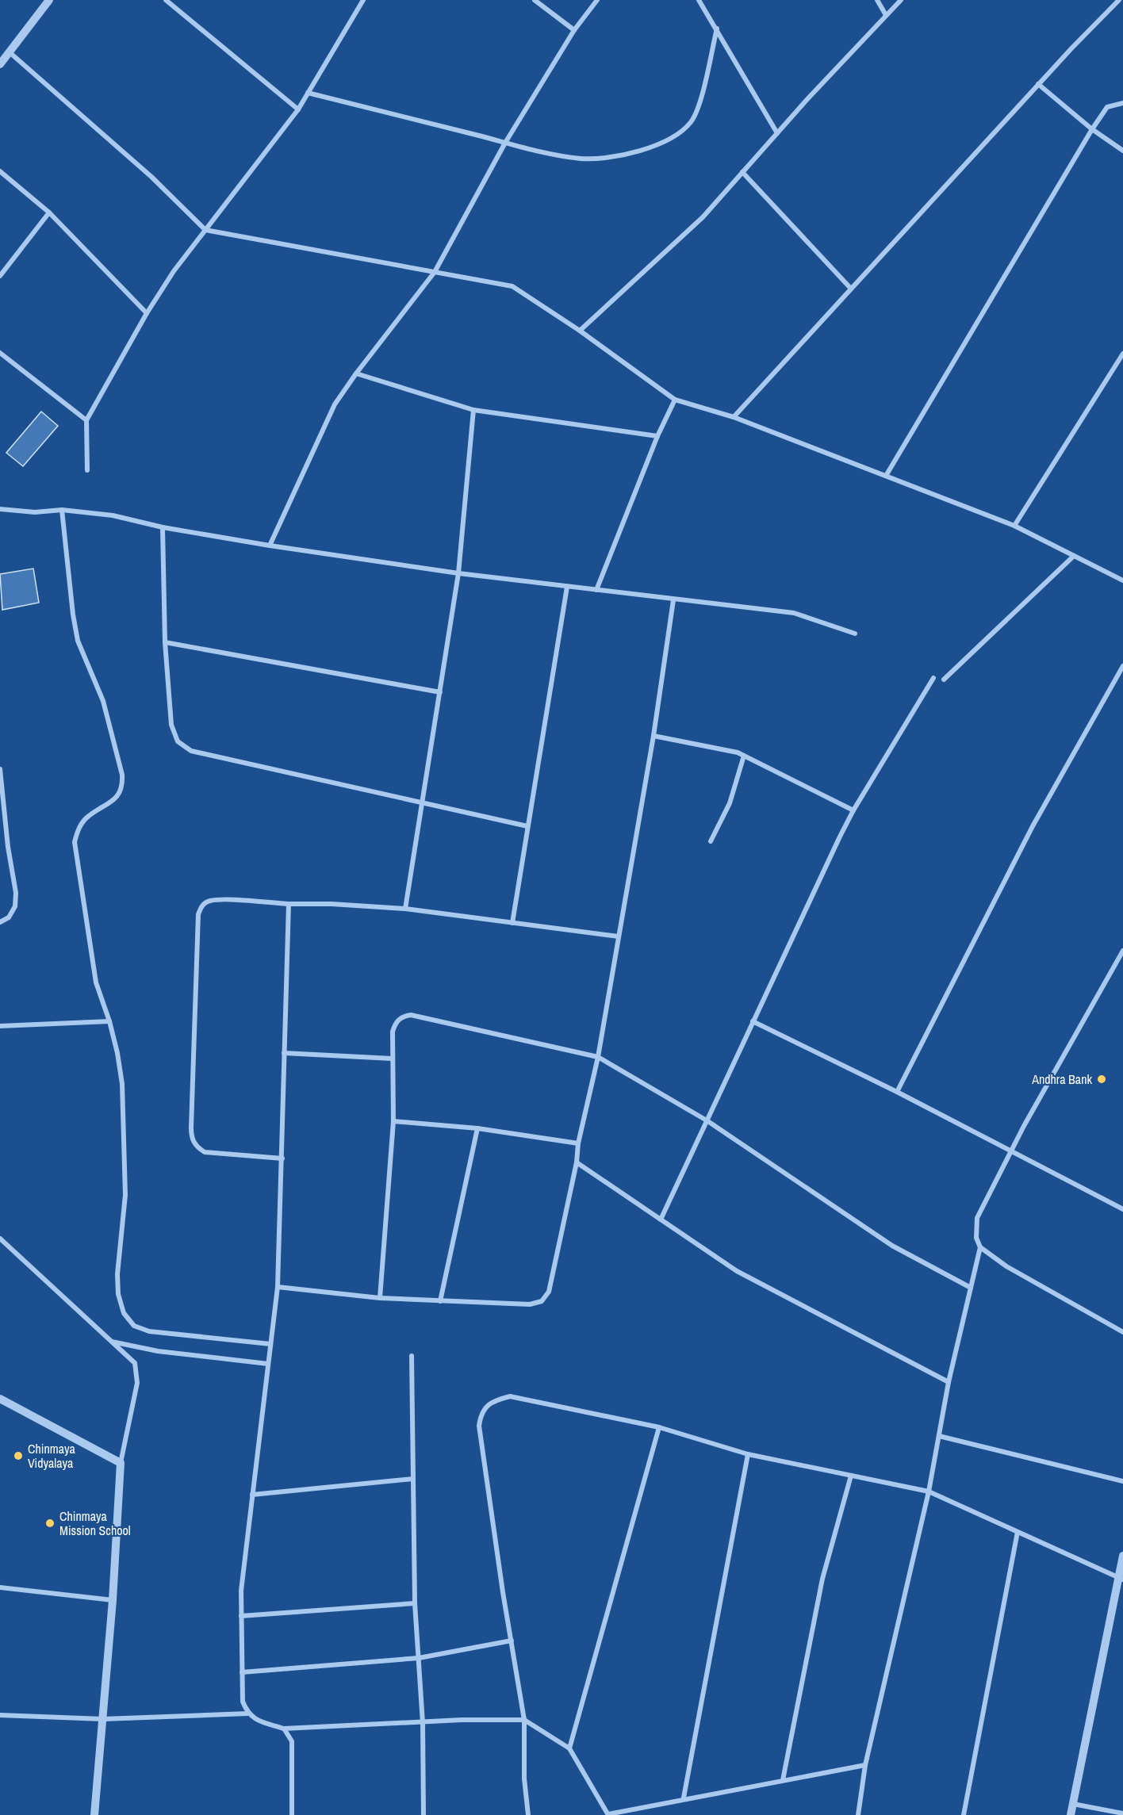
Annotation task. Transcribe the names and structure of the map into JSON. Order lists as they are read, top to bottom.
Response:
{
  "places": ["Andhra Bank", "Chinmaya Vidyalaya", "Chinmaya Mission School"]
}
